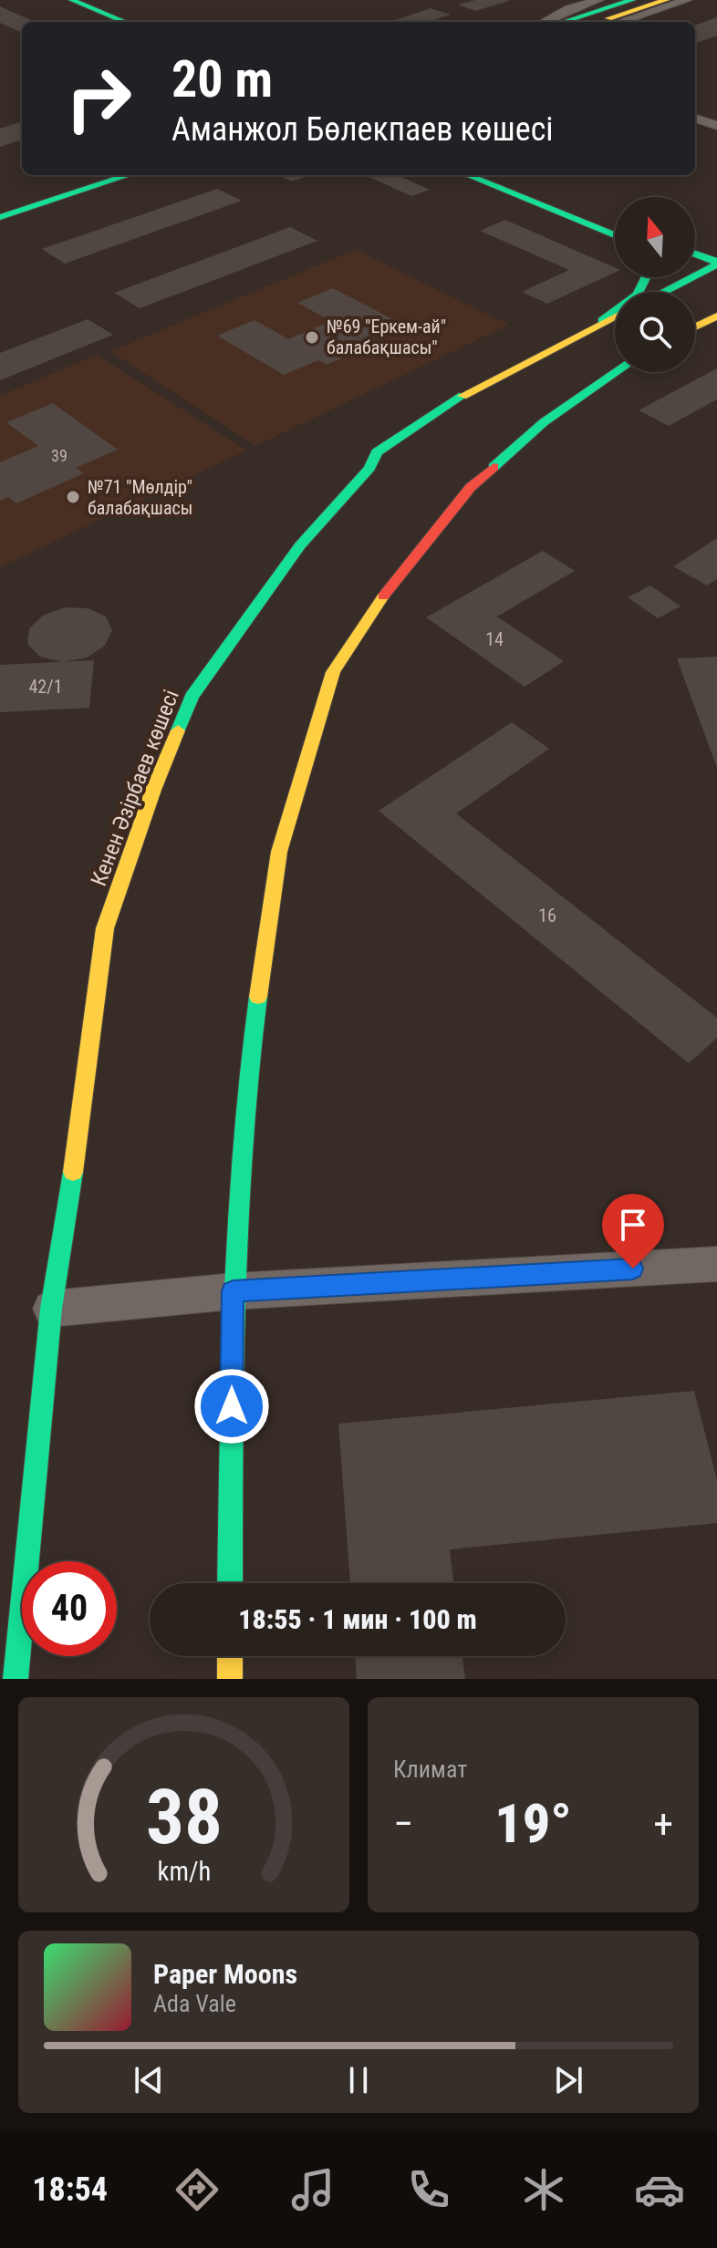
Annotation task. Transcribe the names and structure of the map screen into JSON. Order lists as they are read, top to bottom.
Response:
{
  "streets": {
    "street": ["Кенен Әзірбаев көшесі"]
  },
  "places": ["№69 \"Еркем-ай\" балабақшасы\"", "№71 \"Мөлдір\" балабақшасы"],
  "house_numbers": [
    "39",
    "14",
    "42/1",
    "16"
  ],
  "north": "top",
  "page": {
    "turn": ["20 m", "Аманжол Бөлекпаев көшесі"],
    "limit": "40",
    "trip": "18:55 · 1 мин · 100 m",
    "tile": "Климат",
    "heat": ["−", "19°", "+"],
    "song": ["Paper Moons", "Ada Vale"],
    "tabs": "18:54",
    "gauge": ["38", "km/h"]
  }
}
